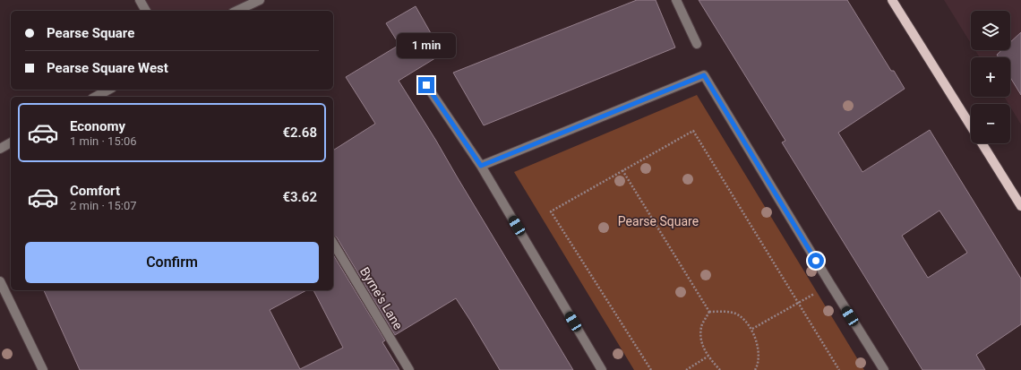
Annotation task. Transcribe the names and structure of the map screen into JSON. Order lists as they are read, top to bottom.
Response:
{
  "streets": {
    "street": ["Byrne's Lane"]
  },
  "parks": ["Pearse Square"],
  "page": {
    "map_buttons": ["+", "−"],
    "banner": ["Pearse Square", "Pearse Square West"],
    "bubble": "1 min",
    "list": [
      {
        "name": "Economy",
        "note": "1 min · 15:06",
        "value": "€2.68"
      },
      {
        "name": "Comfort",
        "note": "2 min · 15:07",
        "value": "€3.62"
      }
    ],
    "buttons": "Confirm"
  }
}
